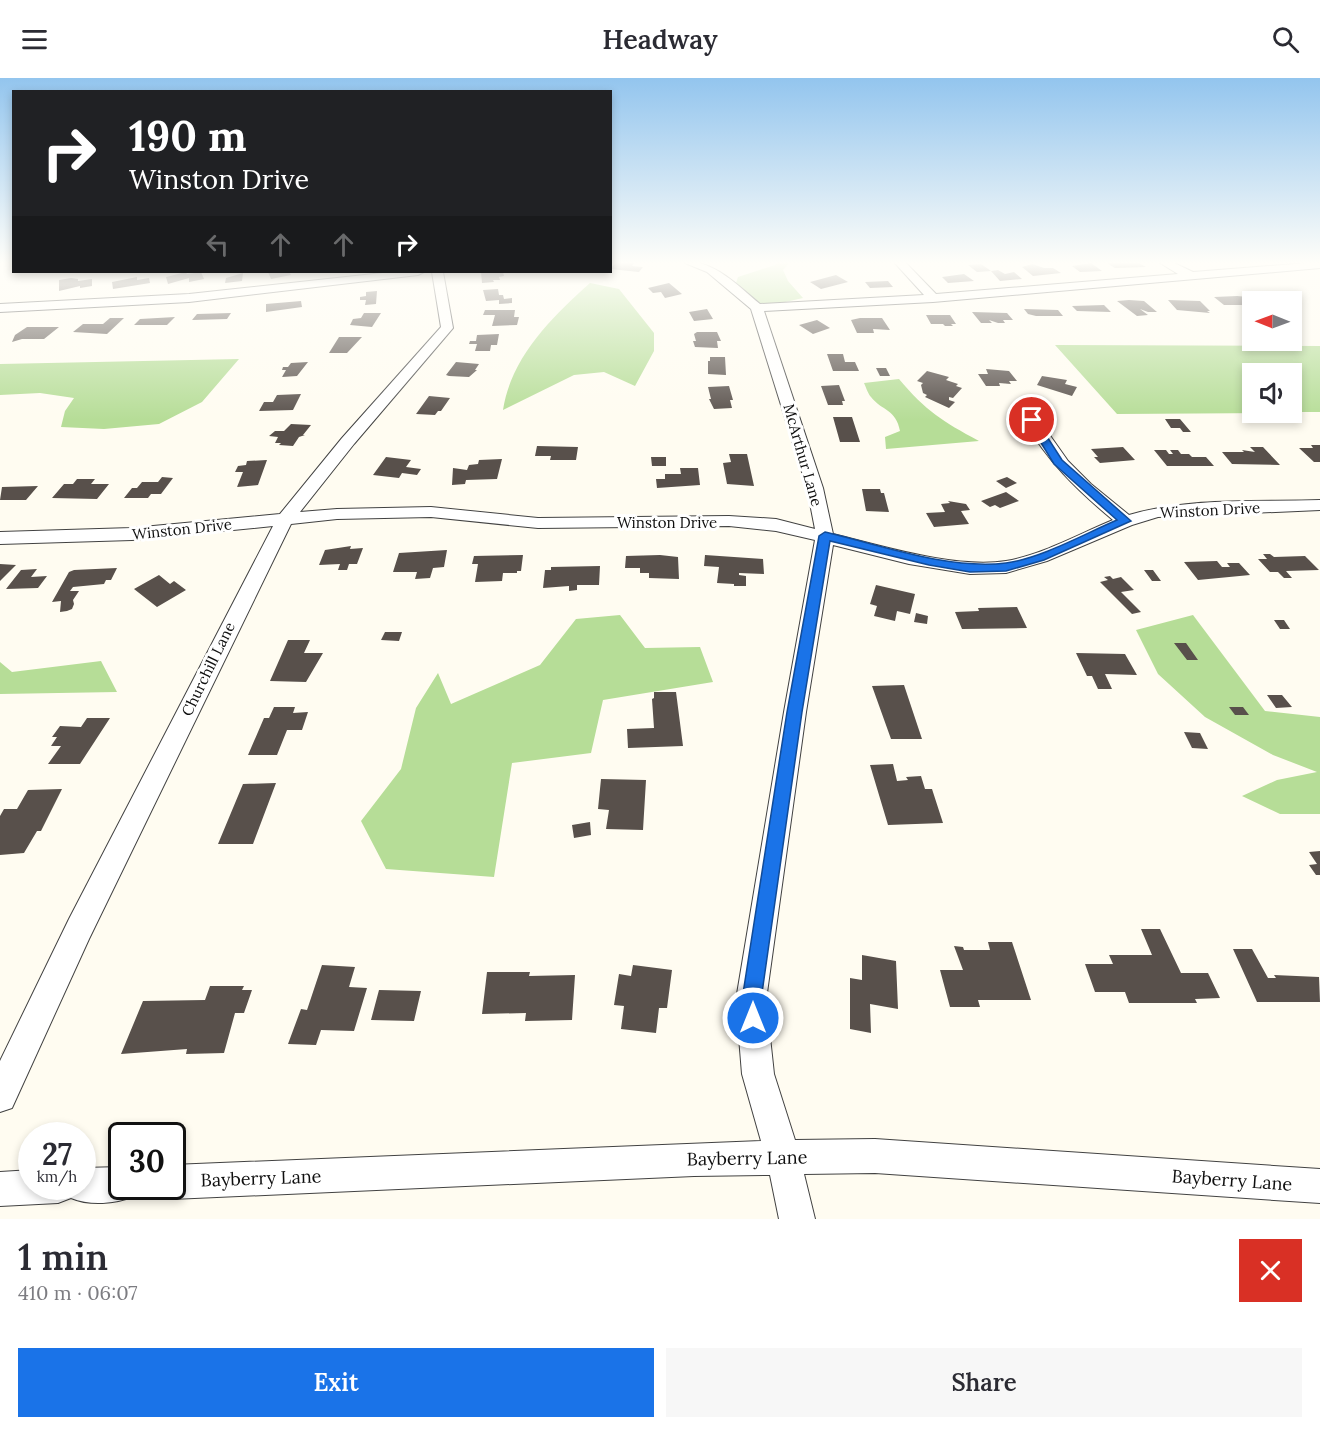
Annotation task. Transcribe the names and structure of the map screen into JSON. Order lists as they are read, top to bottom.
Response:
{
  "streets": {
    "street": [
      "McArthur Lane",
      "Winston Drive",
      "Churchill Lane",
      "Bayberry Lane"
    ]
  },
  "crossings": [
    ["McArthur Lane", "Winston Drive"],
    ["McArthur Lane", "Bayberry Lane"],
    ["Winston Drive", "Churchill Lane"]
  ],
  "north": "left",
  "page": {
    "header": "Headway",
    "turn": ["190 m", "Winston Drive"],
    "speed": "27 km/h",
    "limit": "30",
    "heading": ["1 min", "410 m · 06:07"],
    "buttons": ["Exit", "Share"]
  }
}
